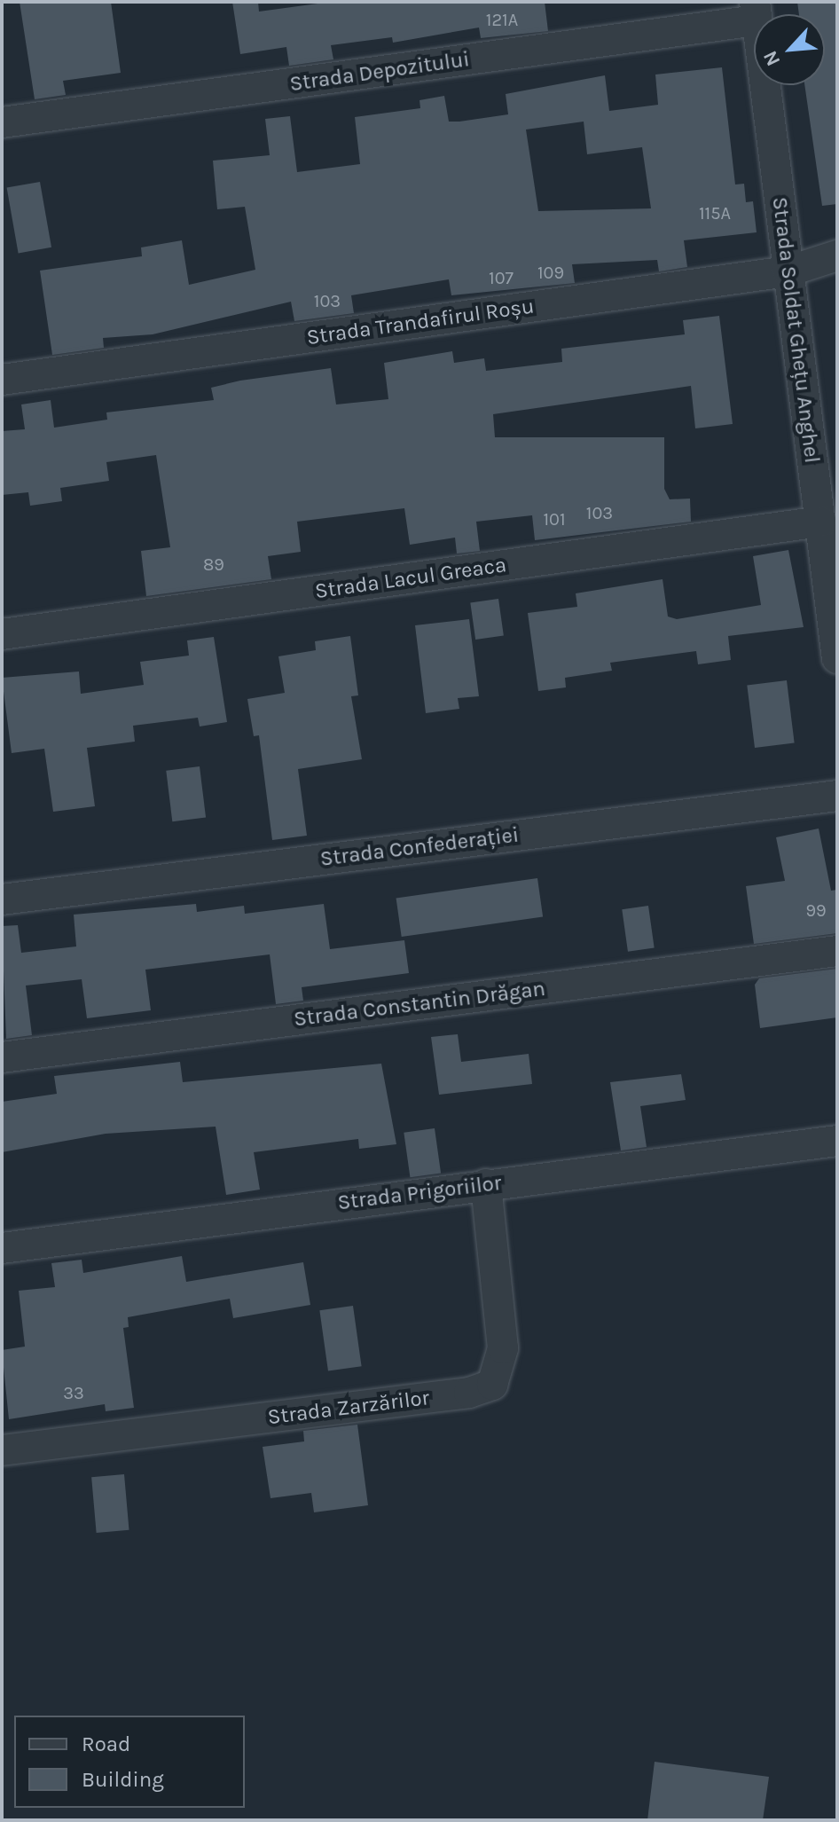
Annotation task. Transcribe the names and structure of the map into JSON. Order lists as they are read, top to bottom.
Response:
{
  "streets": {
    "street": [
      "Strada Depozitului",
      "Strada Trandafirul Roșu",
      "Strada Soldat Ghețu Anghel",
      "Strada Lacul Greaca",
      "Strada Confederației",
      "Strada Constantin Drăgan",
      "Strada Prigoriilor",
      "Strada Zarzărilor"
    ]
  },
  "crossings": [
    ["Strada Depozitului", "Strada Soldat Ghețu Anghel"],
    ["Strada Trandafirul Roșu", "Strada Soldat Ghețu Anghel"],
    ["Strada Soldat Ghețu Anghel", "Strada Lacul Greaca"],
    ["Strada Prigoriilor", "Strada Zarzărilor"]
  ],
  "house_numbers": [
    "121A",
    "115A",
    "109",
    "107",
    "103",
    "103",
    "101",
    "89",
    "99",
    "33"
  ],
  "legend": ["Road", "Building"],
  "north": "bottom left"
}
